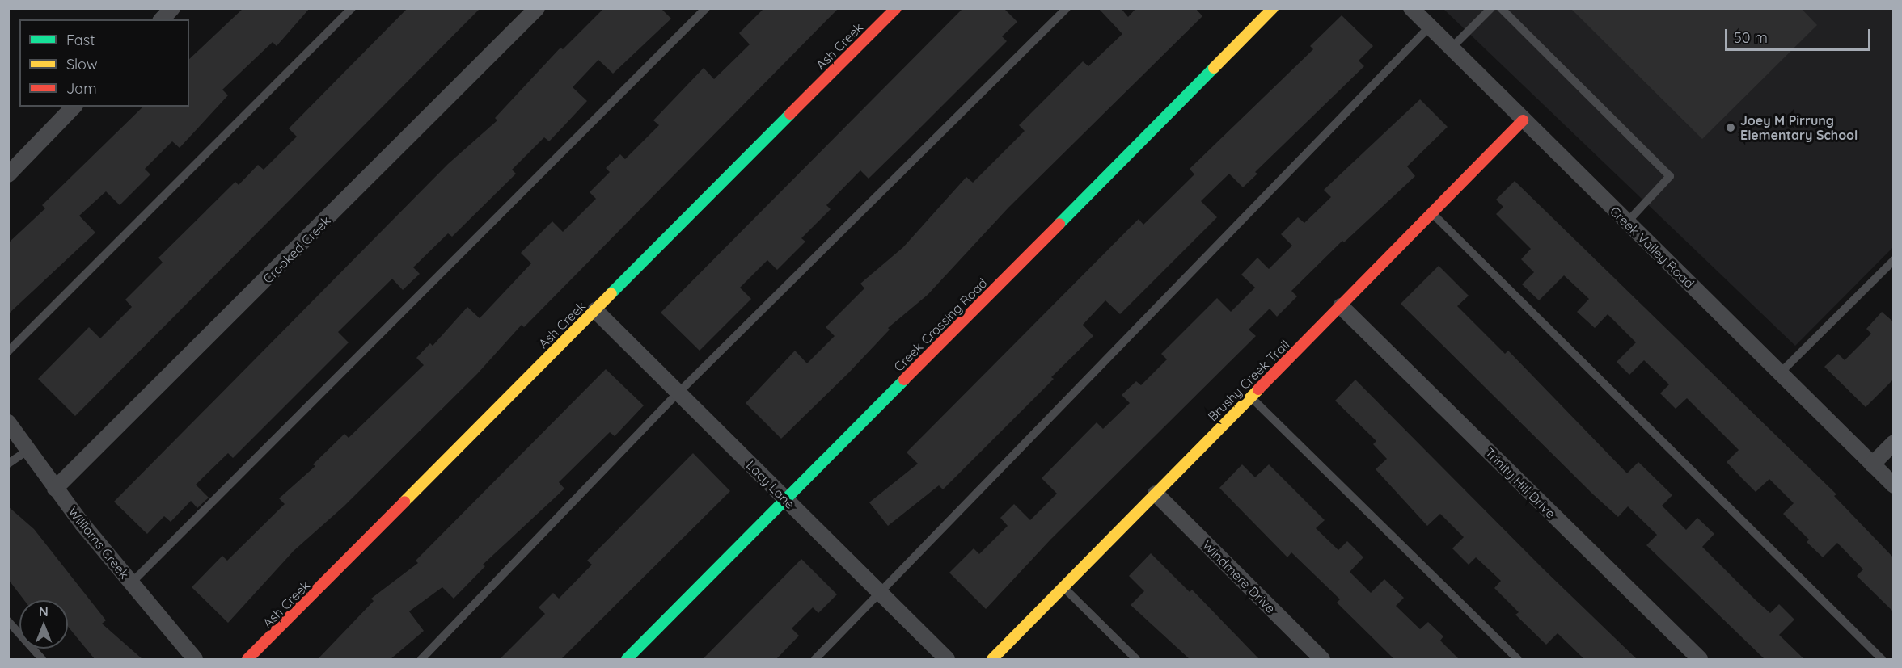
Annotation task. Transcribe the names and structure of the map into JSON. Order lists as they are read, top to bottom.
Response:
{
  "streets": {
    "street": [
      "Ash Creek",
      "Creek Valley Road",
      "Crooked Creek",
      "Creek Crossing Road",
      "Brushy Creek Trail",
      "Trinity Hill Drive",
      "Lacy Lane",
      "Williams Creek",
      "Windmere Drive"
    ]
  },
  "crossings": [
    ["Ash Creek", "Lacy Lane"],
    ["Creek Valley Road", "Brushy Creek Trail"],
    ["Crooked Creek", "Williams Creek"],
    ["Creek Crossing Road", "Lacy Lane"],
    ["Brushy Creek Trail", "Trinity Hill Drive"],
    ["Brushy Creek Trail", "Windmere Drive"]
  ],
  "places": ["Joey M Pirrung Elementary School"],
  "legend": ["Fast", "Slow", "Jam"],
  "scale_bar": "50 m",
  "north": "top"
}
